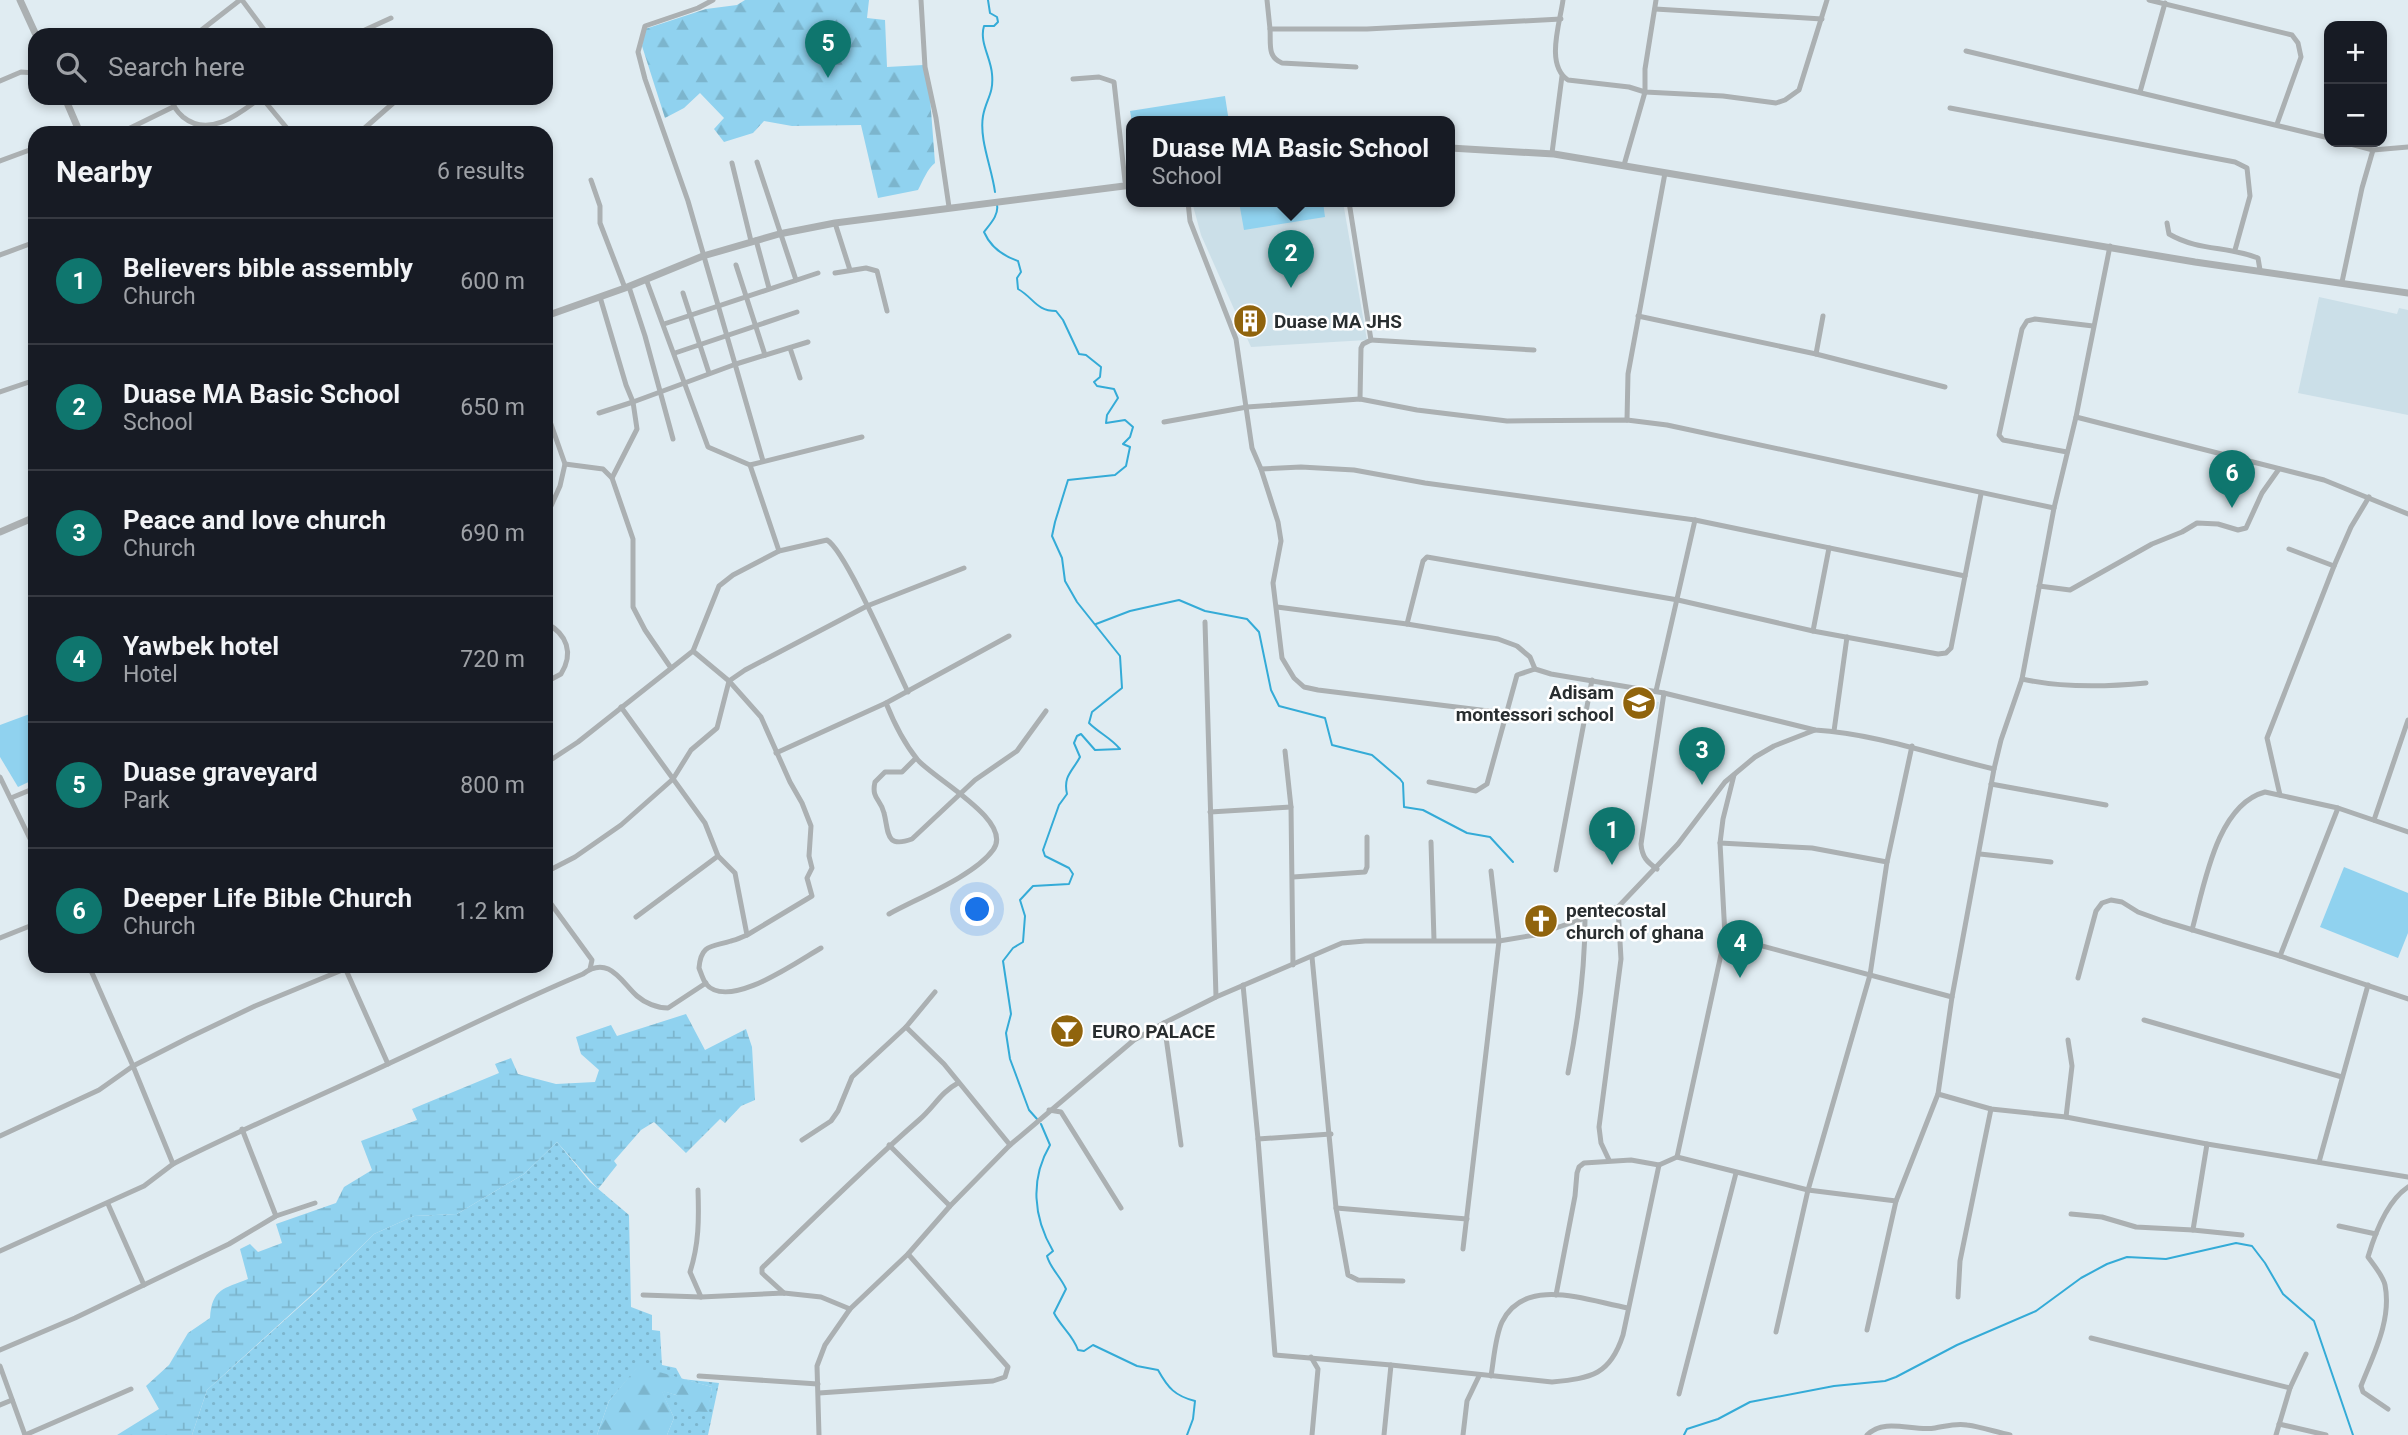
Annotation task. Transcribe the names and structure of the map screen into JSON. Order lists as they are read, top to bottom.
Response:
{
  "places": {
    "building": ["Duase MA JHS"],
    "school or university": ["Adisam montessori school"],
    "church": ["pentecostal church of ghana"],
    "bar": ["EURO PALACE"]
  },
  "page": {
    "pins": [
      "5",
      "2",
      "6",
      "3",
      "1",
      "4"
    ],
    "map_buttons": ["+", "−"],
    "search": "Search here",
    "popup": ["Duase MA Basic School", "School"],
    "heading": ["Nearby", "6 results"],
    "list": [
      {
        "mark": "1",
        "name": "Believers bible assembly",
        "note": "Church",
        "value": "600 m"
      },
      {
        "mark": "2",
        "name": "Duase MA Basic School",
        "note": "School",
        "value": "650 m"
      },
      {
        "mark": "3",
        "name": "Peace and love church",
        "note": "Church",
        "value": "690 m"
      },
      {
        "mark": "4",
        "name": "Yawbek hotel",
        "note": "Hotel",
        "value": "720 m"
      },
      {
        "mark": "5",
        "name": "Duase graveyard",
        "note": "Park",
        "value": "800 m"
      },
      {
        "mark": "6",
        "name": "Deeper Life Bible Church",
        "note": "Church",
        "value": "1.2 km"
      }
    ]
  }
}
